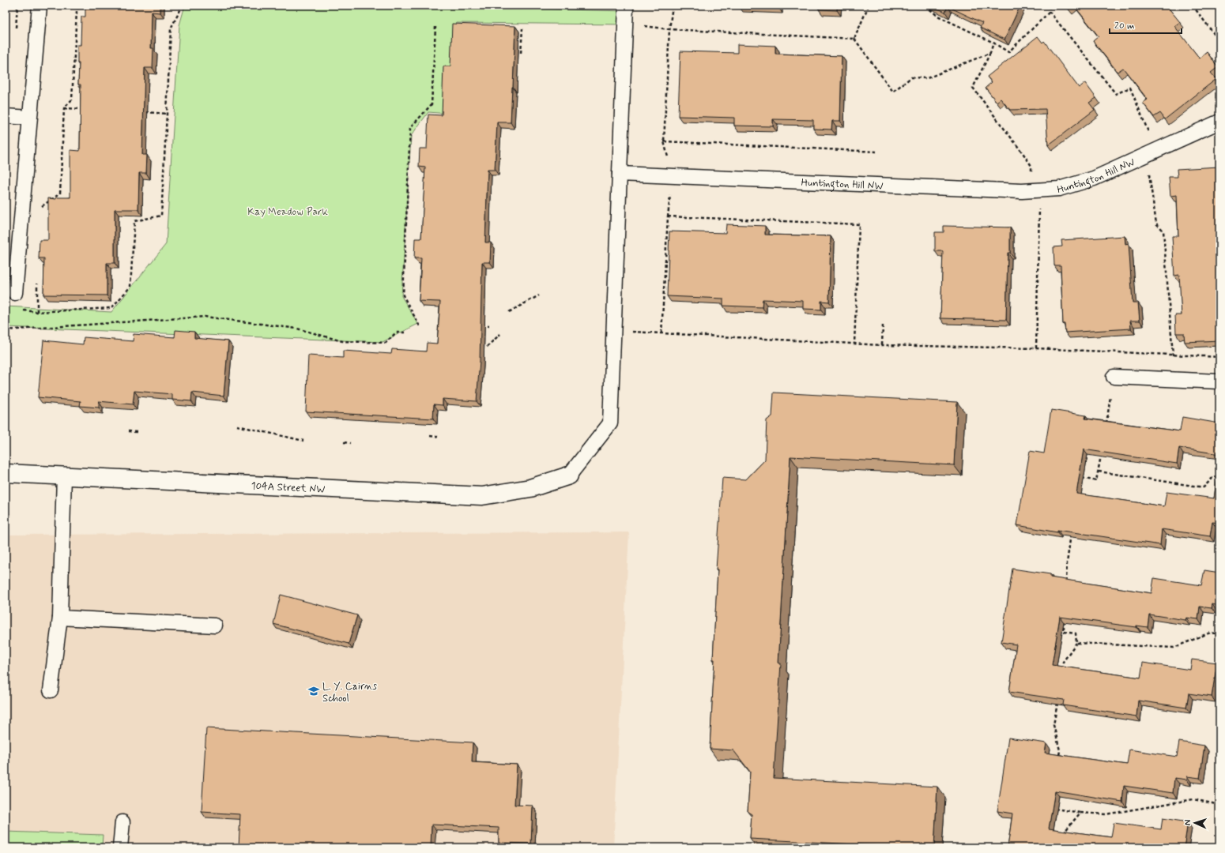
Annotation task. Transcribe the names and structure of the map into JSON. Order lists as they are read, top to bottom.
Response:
{
  "streets": {
    "street": ["104A Street NW"],
    "lane": ["Huntington Hill NW"]
  },
  "parks": ["Kay Meadow Park"],
  "places": {
    "school or university": ["L. Y. Cairns School"]
  },
  "scale_bar": "20 m",
  "north": "left"
}
